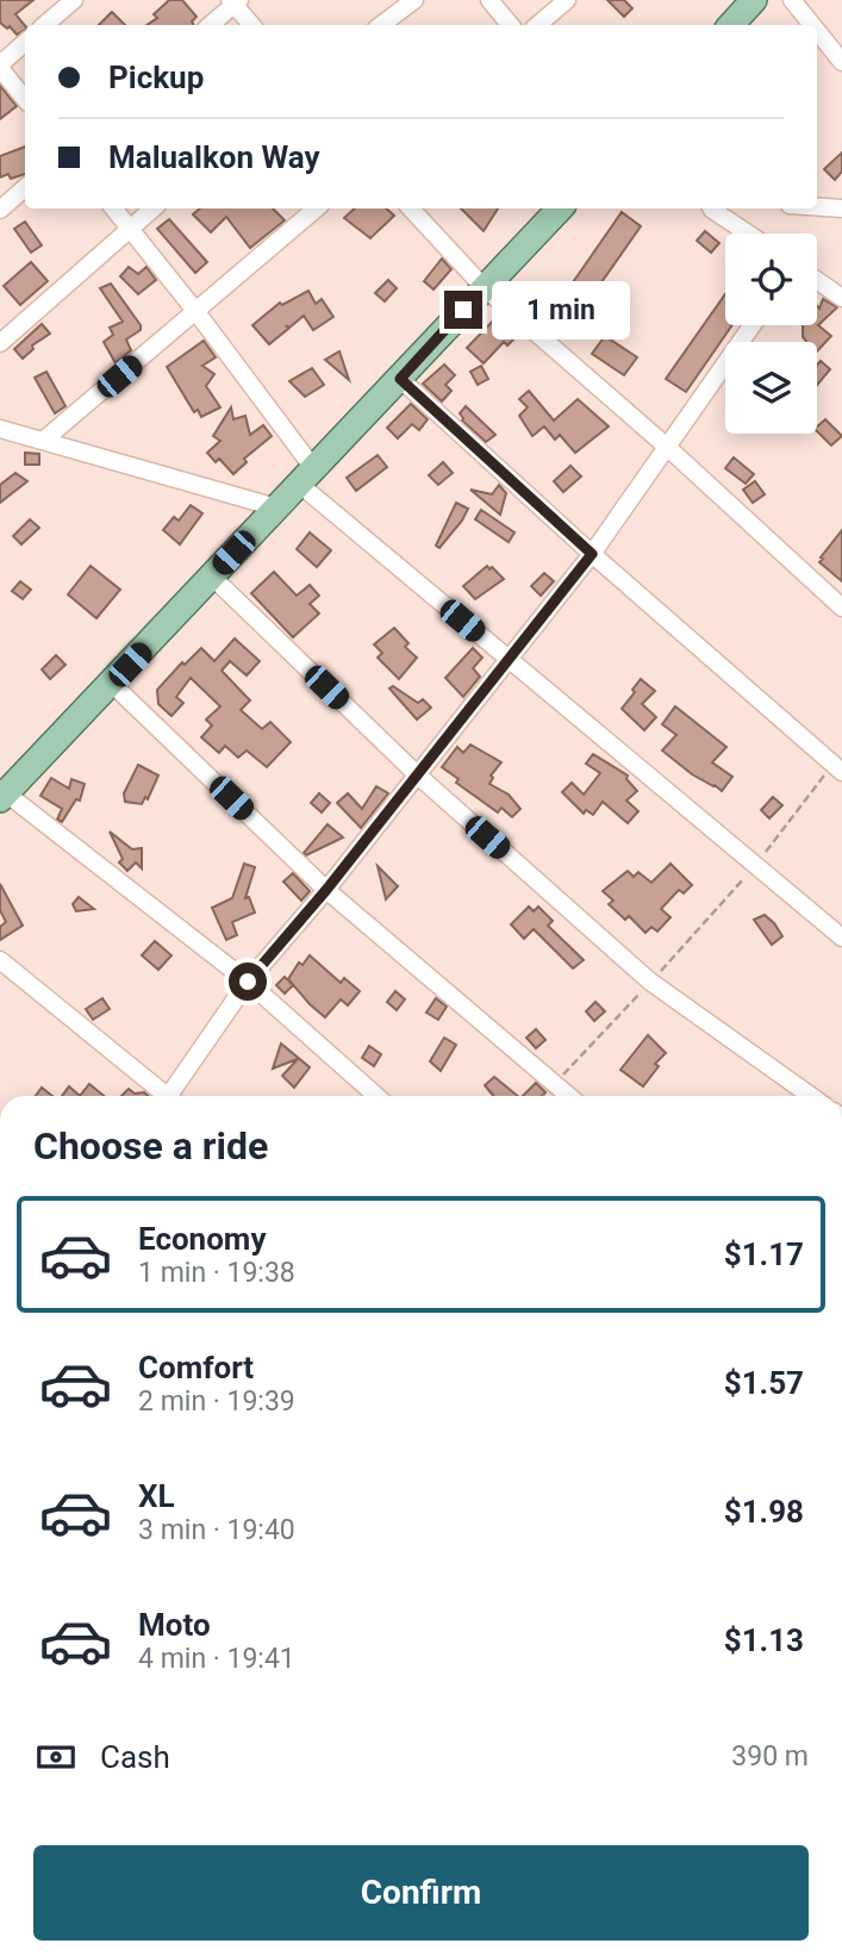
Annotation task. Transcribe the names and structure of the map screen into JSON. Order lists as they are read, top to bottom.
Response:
{
  "page": {
    "banner": ["Pickup", "Malualkon Way"],
    "bubble": "1 min",
    "heading": "Choose a ride",
    "list": [
      {
        "name": "Economy",
        "note": "1 min · 19:38",
        "value": "$1.17"
      },
      {
        "name": "Comfort",
        "note": "2 min · 19:39",
        "value": "$1.57"
      },
      {
        "name": "XL",
        "note": "3 min · 19:40",
        "value": "$1.98"
      },
      {
        "name": "Moto",
        "note": "4 min · 19:41",
        "value": "$1.13"
      }
    ],
    "pay": ["Cash", "390 m"],
    "buttons": "Confirm"
  }
}
